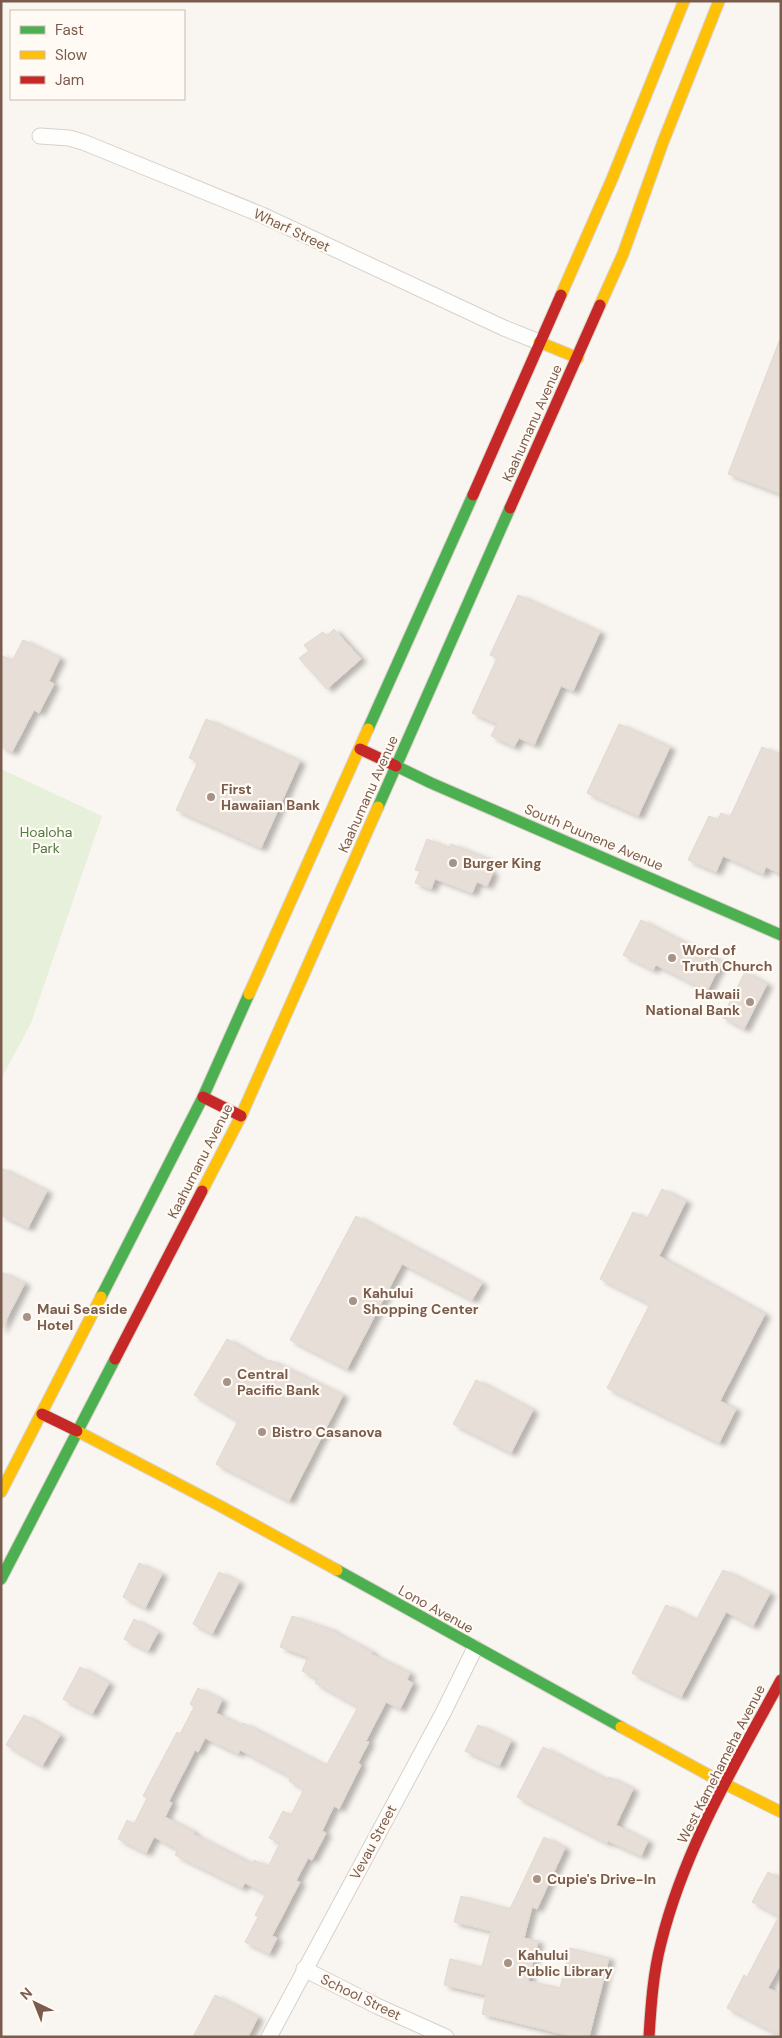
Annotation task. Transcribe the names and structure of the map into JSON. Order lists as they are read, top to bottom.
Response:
{
  "streets": {
    "main road": [
      "Kaahumanu Avenue",
      "South Puunene Avenue",
      "Lono Avenue",
      "West Kamehameha Avenue"
    ],
    "street": ["Wharf Street", "Vevau Street", "School Street"]
  },
  "crossings": [
    ["Wharf Street", "Kaahumanu Avenue"],
    ["Kaahumanu Avenue", "South Puunene Avenue"],
    ["Kaahumanu Avenue", "Lono Avenue"],
    ["Lono Avenue", "West Kamehameha Avenue"],
    ["Lono Avenue", "Vevau Street"],
    ["Vevau Street", "School Street"]
  ],
  "parks": ["Hoaloha Park"],
  "places": [
    "First Hawaiian Bank",
    "Burger King",
    "Word of Truth Church",
    "Hawaii National Bank",
    "Kahului Shopping Center",
    "Maui Seaside Hotel",
    "Central Pacific Bank",
    "Bistro Casanova",
    "Cupie's Drive-In",
    "Kahului Public Library"
  ],
  "legend": ["Fast", "Slow", "Jam"],
  "north": "top left"
}
